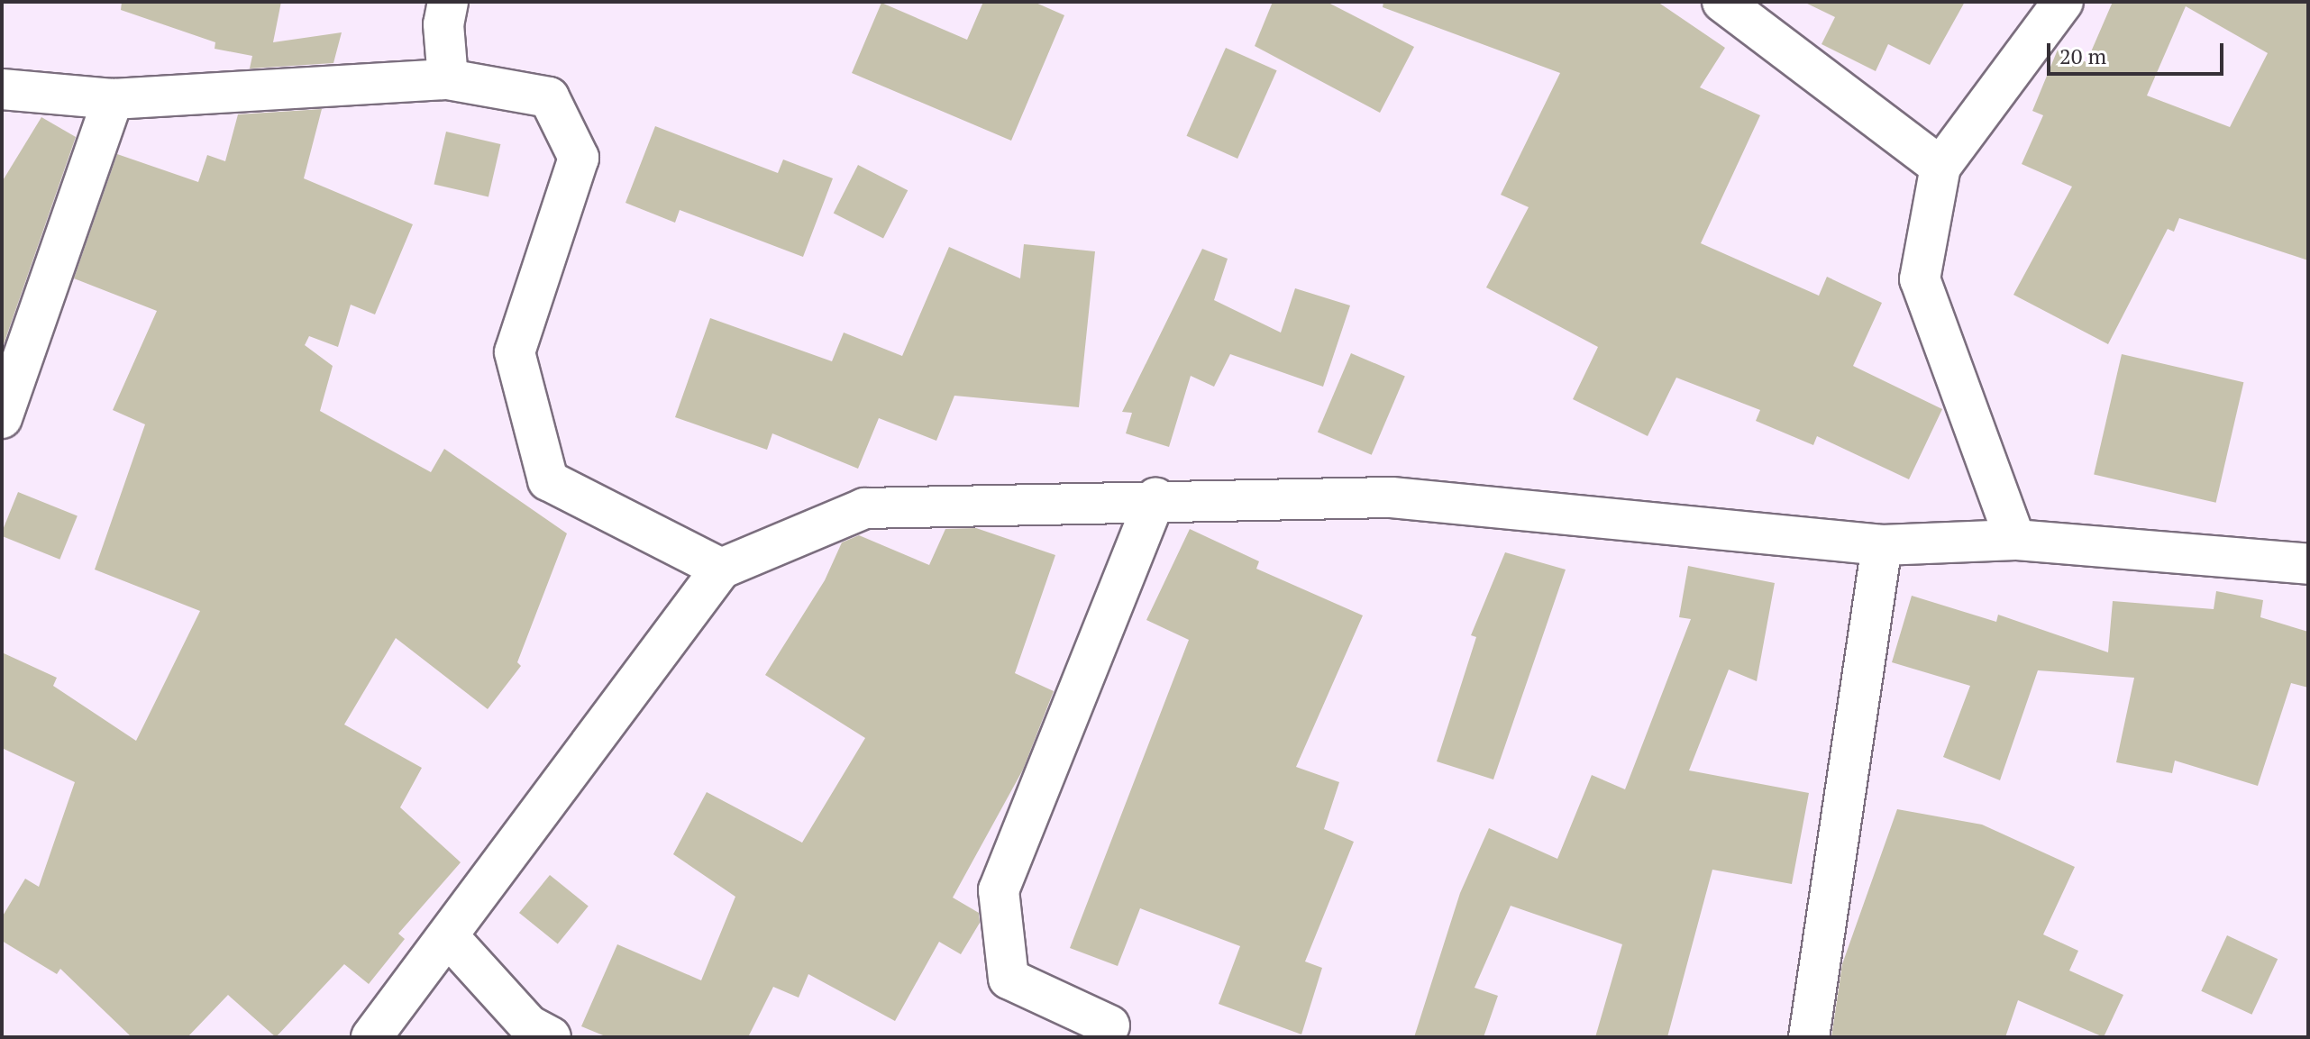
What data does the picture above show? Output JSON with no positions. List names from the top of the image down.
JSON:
{
  "scale_bar": "20 m"
}
